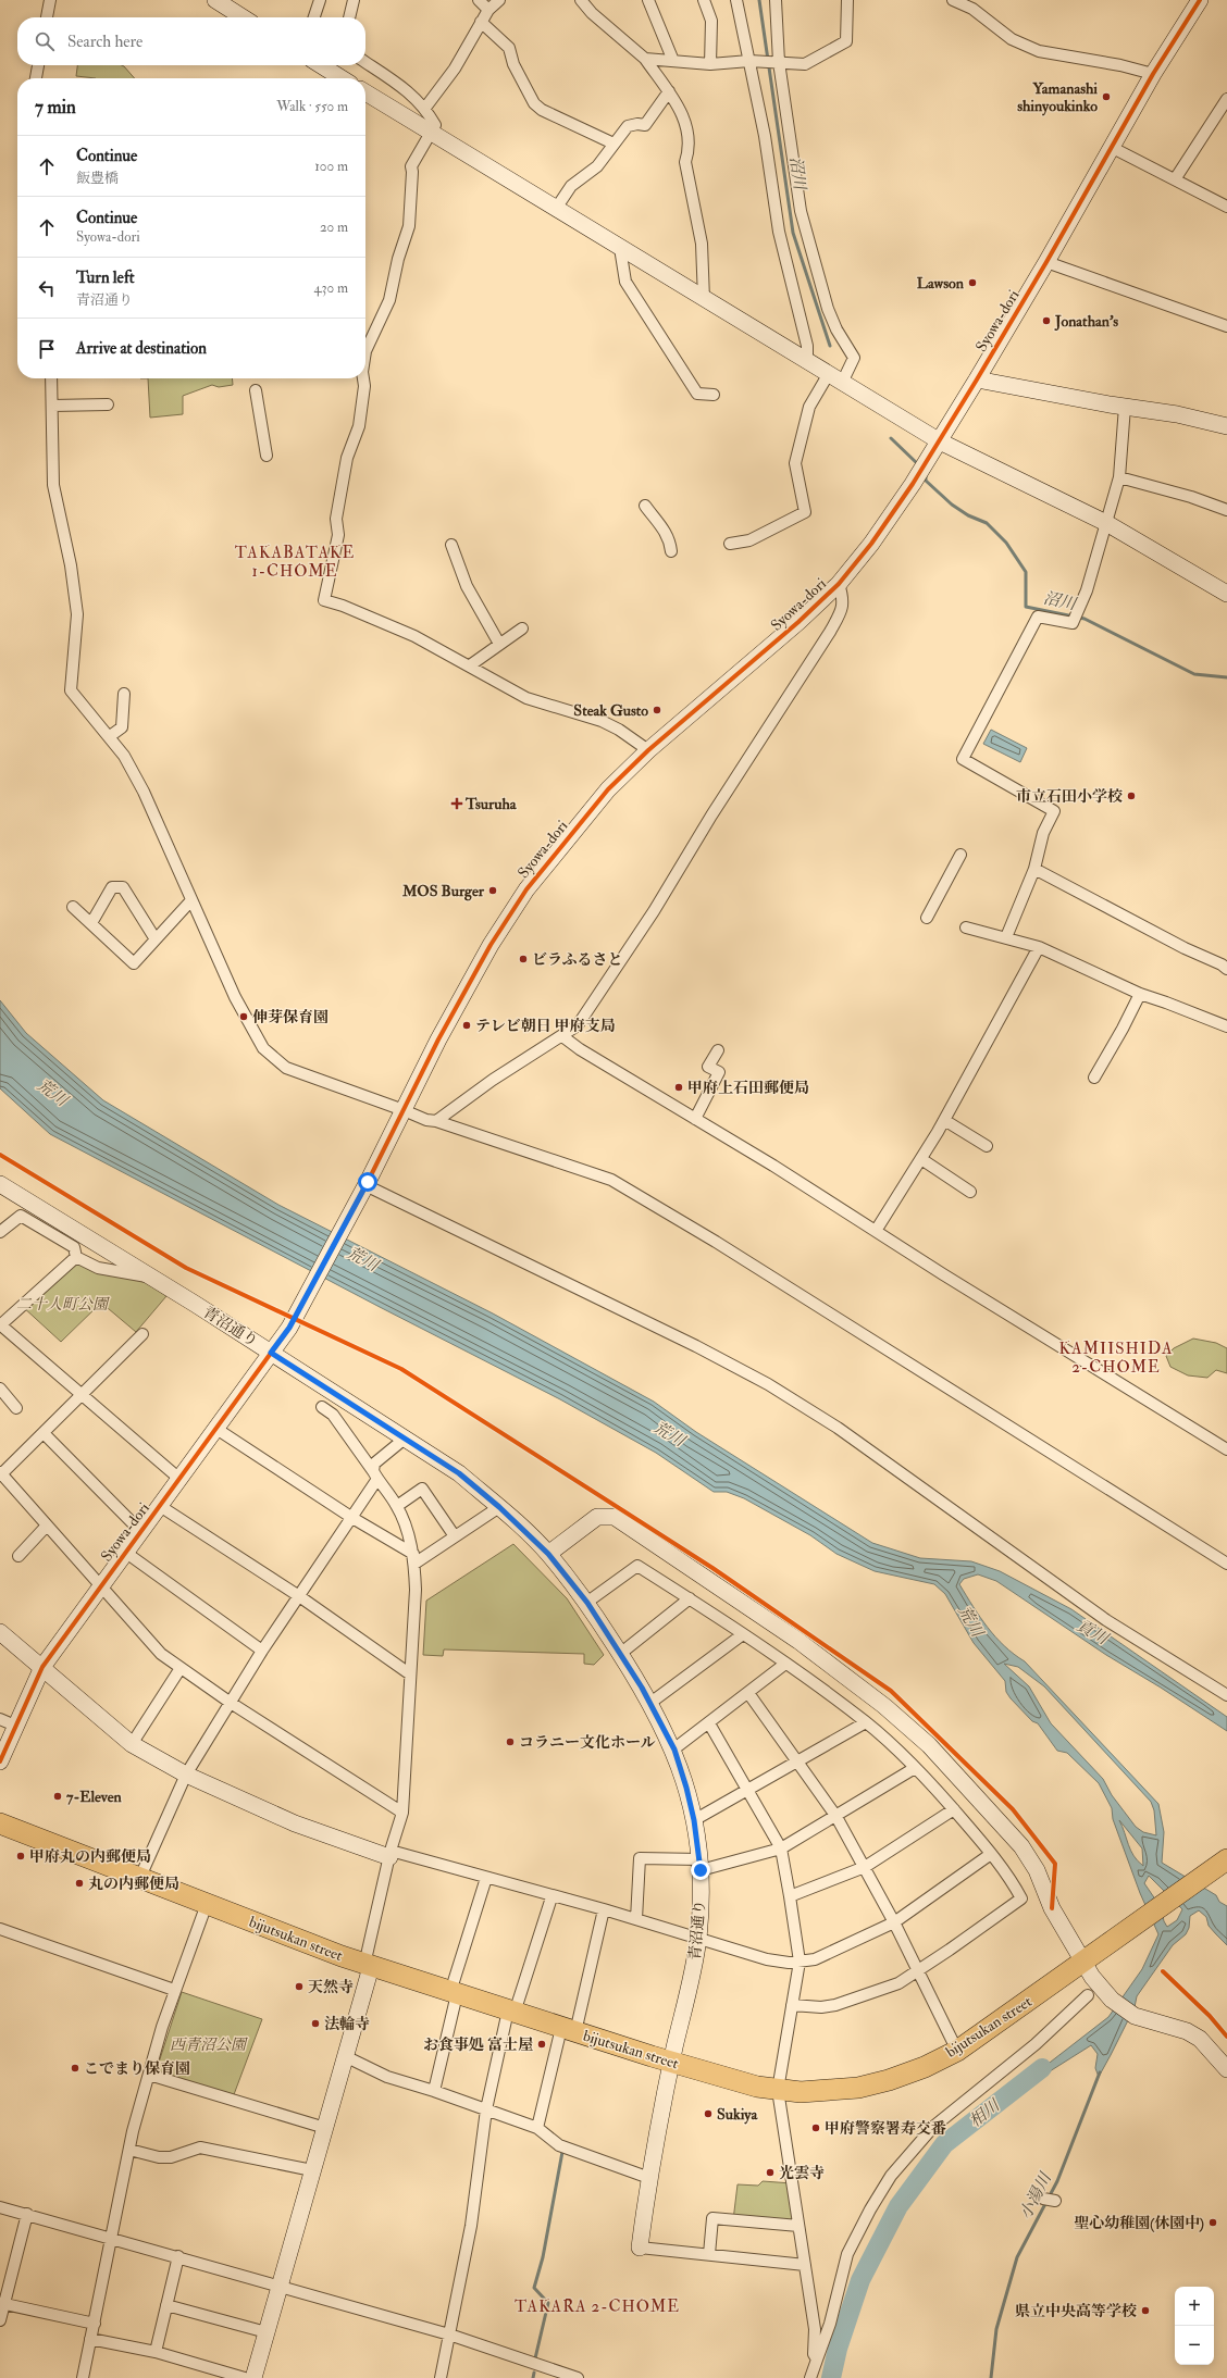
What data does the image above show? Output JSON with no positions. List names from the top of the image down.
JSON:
{
  "streets": {
    "highway": ["bijutsukan street"],
    "street": ["Syowa-dori", "青沼通り"]
  },
  "crossings": [
    ["Syowa-dori", "青沼通り"],
    ["青沼通り", "bijutsukan street"]
  ],
  "districts": ["TAKABATAKE 1-CHOME", "KAMIISHIDA 2-CHOME", "TAKARA 2-CHOME"],
  "water": [
    "沼川",
    "荒川",
    "貢川",
    "相川",
    "小湯川"
  ],
  "parks": ["二十人町公園", "西青沼公園"],
  "places": {
    "other": [
      "Yamanashi shinyoukinko",
      "Lawson",
      "Jonathan's",
      "Steak Gusto",
      "市立石田小学校",
      "MOS Burger",
      "ビラふるさと",
      "伸芽保育園",
      "テレビ朝日 甲府支局",
      "甲府上石田郵便局",
      "コラニー文化ホール",
      "7-Eleven",
      "甲府丸の内郵便局",
      "丸の内郵便局",
      "天然寺",
      "法輪寺",
      "お食事処 富士屋",
      "こでまり保育園",
      "Sukiya",
      "甲府警察署寿交番",
      "光雲寺",
      "聖心幼稚園(休園中)",
      "県立中央高等学校"
    ],
    "health": ["Tsuruha"]
  },
  "page": {
    "search": "Search here",
    "heading": ["7 min", "Walk · 550 m"],
    "list": [
      ["Continue", "飯豊橋", "100 m"],
      ["Continue", "Syowa-dori", "20 m"],
      ["Turn left", "青沼通り", "430 m"],
      "Arrive at destination"
    ],
    "map_buttons": ["+", "−"]
  }
}
